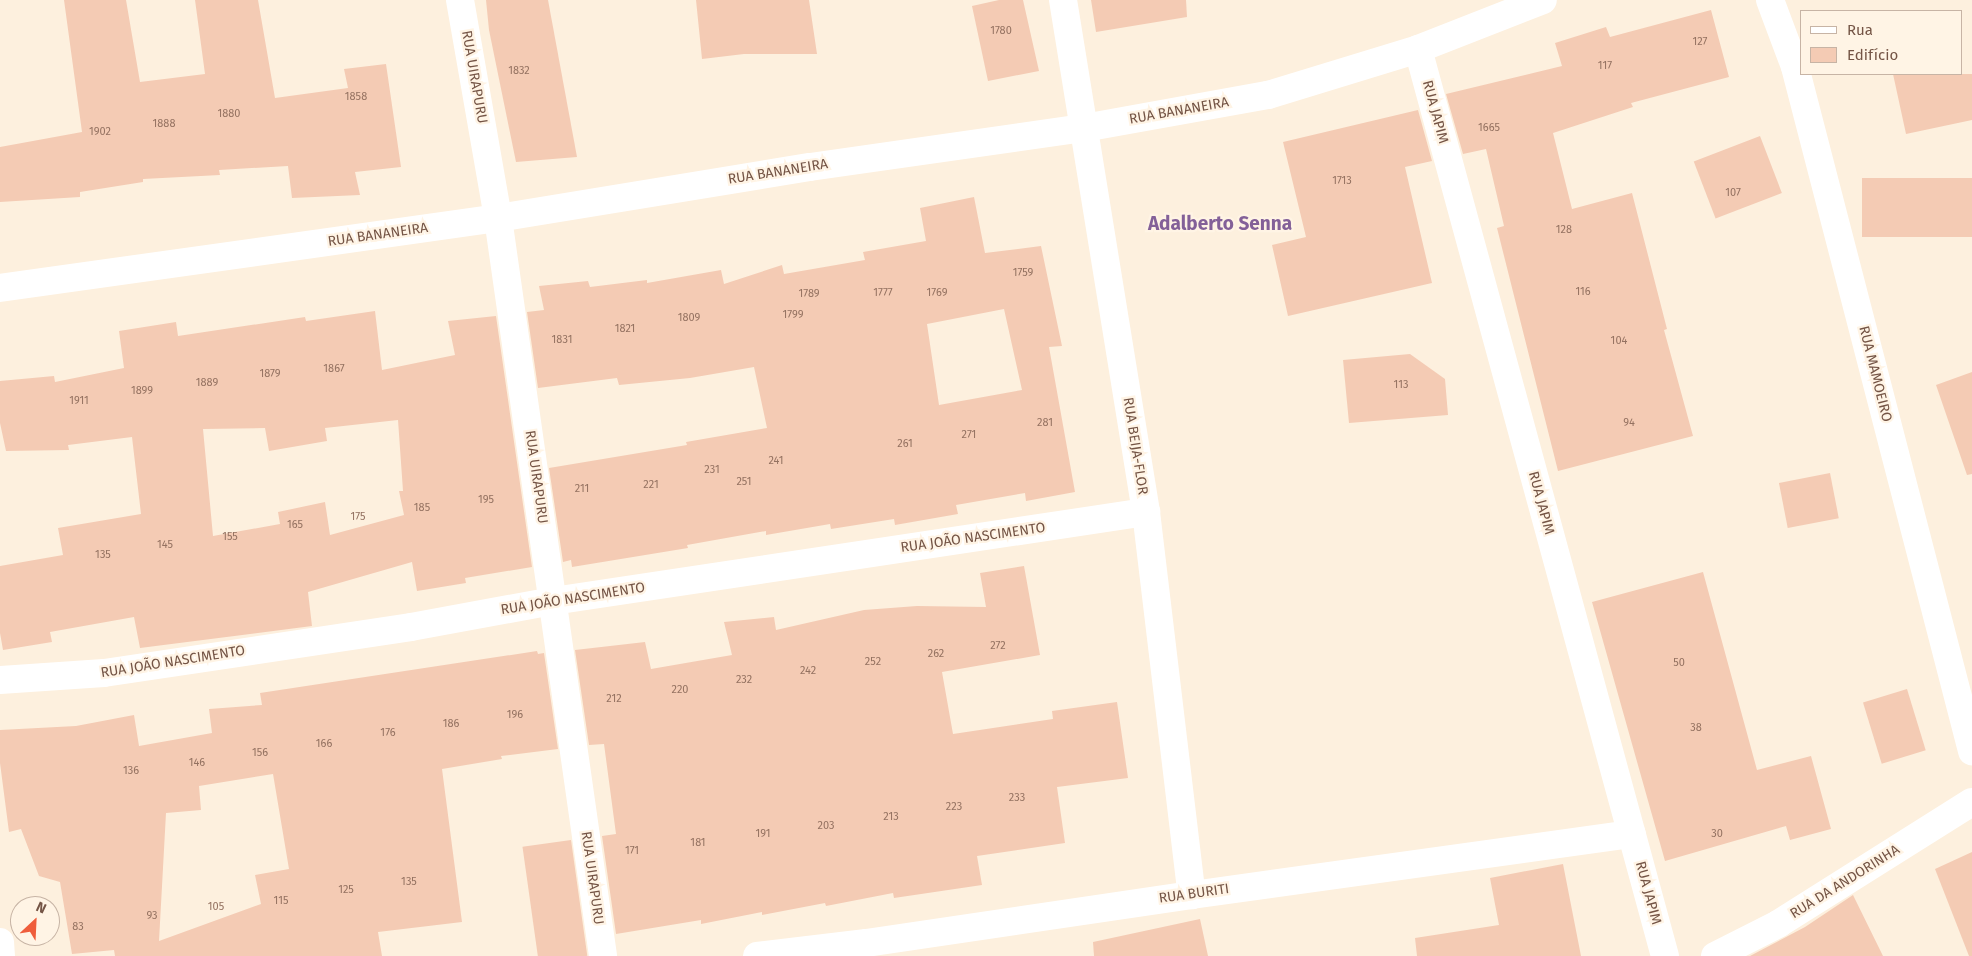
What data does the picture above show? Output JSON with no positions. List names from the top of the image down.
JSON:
{
  "streets": {
    "street": [
      "RUA UIRAPURU",
      "RUA BANANEIRA",
      "RUA JAPIM",
      "RUA MAMOEIRO",
      "RUA BEIJA-FLOR",
      "RUA JOÃO NASCIMENTO",
      "RUA DA ANDORINHA",
      "RUA BURITI"
    ]
  },
  "crossings": [
    ["RUA UIRAPURU", "RUA BANANEIRA"],
    ["RUA UIRAPURU", "RUA JOÃO NASCIMENTO"],
    ["RUA BANANEIRA", "RUA JAPIM"],
    ["RUA BANANEIRA", "RUA BEIJA-FLOR"],
    ["RUA JAPIM", "RUA BURITI"],
    ["RUA BEIJA-FLOR", "RUA JOÃO NASCIMENTO"],
    ["RUA BEIJA-FLOR", "RUA BURITI"]
  ],
  "districts": ["Adalberto Senna"],
  "house_numbers": [
    "1780",
    "127",
    "117",
    "1832",
    "1858",
    "1880",
    "1888",
    "1665",
    "1902",
    "1713",
    "107",
    "128",
    "1759",
    "116",
    "1777",
    "1769",
    "1789",
    "1799",
    "1809",
    "1821",
    "1831",
    "104",
    "1867",
    "1879",
    "1889",
    "113",
    "1899",
    "1911",
    "281",
    "94",
    "271",
    "261",
    "241",
    "231",
    "251",
    "221",
    "211",
    "195",
    "185",
    "175",
    "165",
    "155",
    "145",
    "135",
    "272",
    "262",
    "252",
    "50",
    "242",
    "232",
    "220",
    "212",
    "196",
    "186",
    "38",
    "176",
    "166",
    "156",
    "146",
    "136",
    "233",
    "223",
    "213",
    "203",
    "191",
    "30",
    "181",
    "171",
    "135",
    "125",
    "115",
    "105",
    "93",
    "83"
  ],
  "legend": ["Rua", "Edifício"],
  "north": "top right"
}
